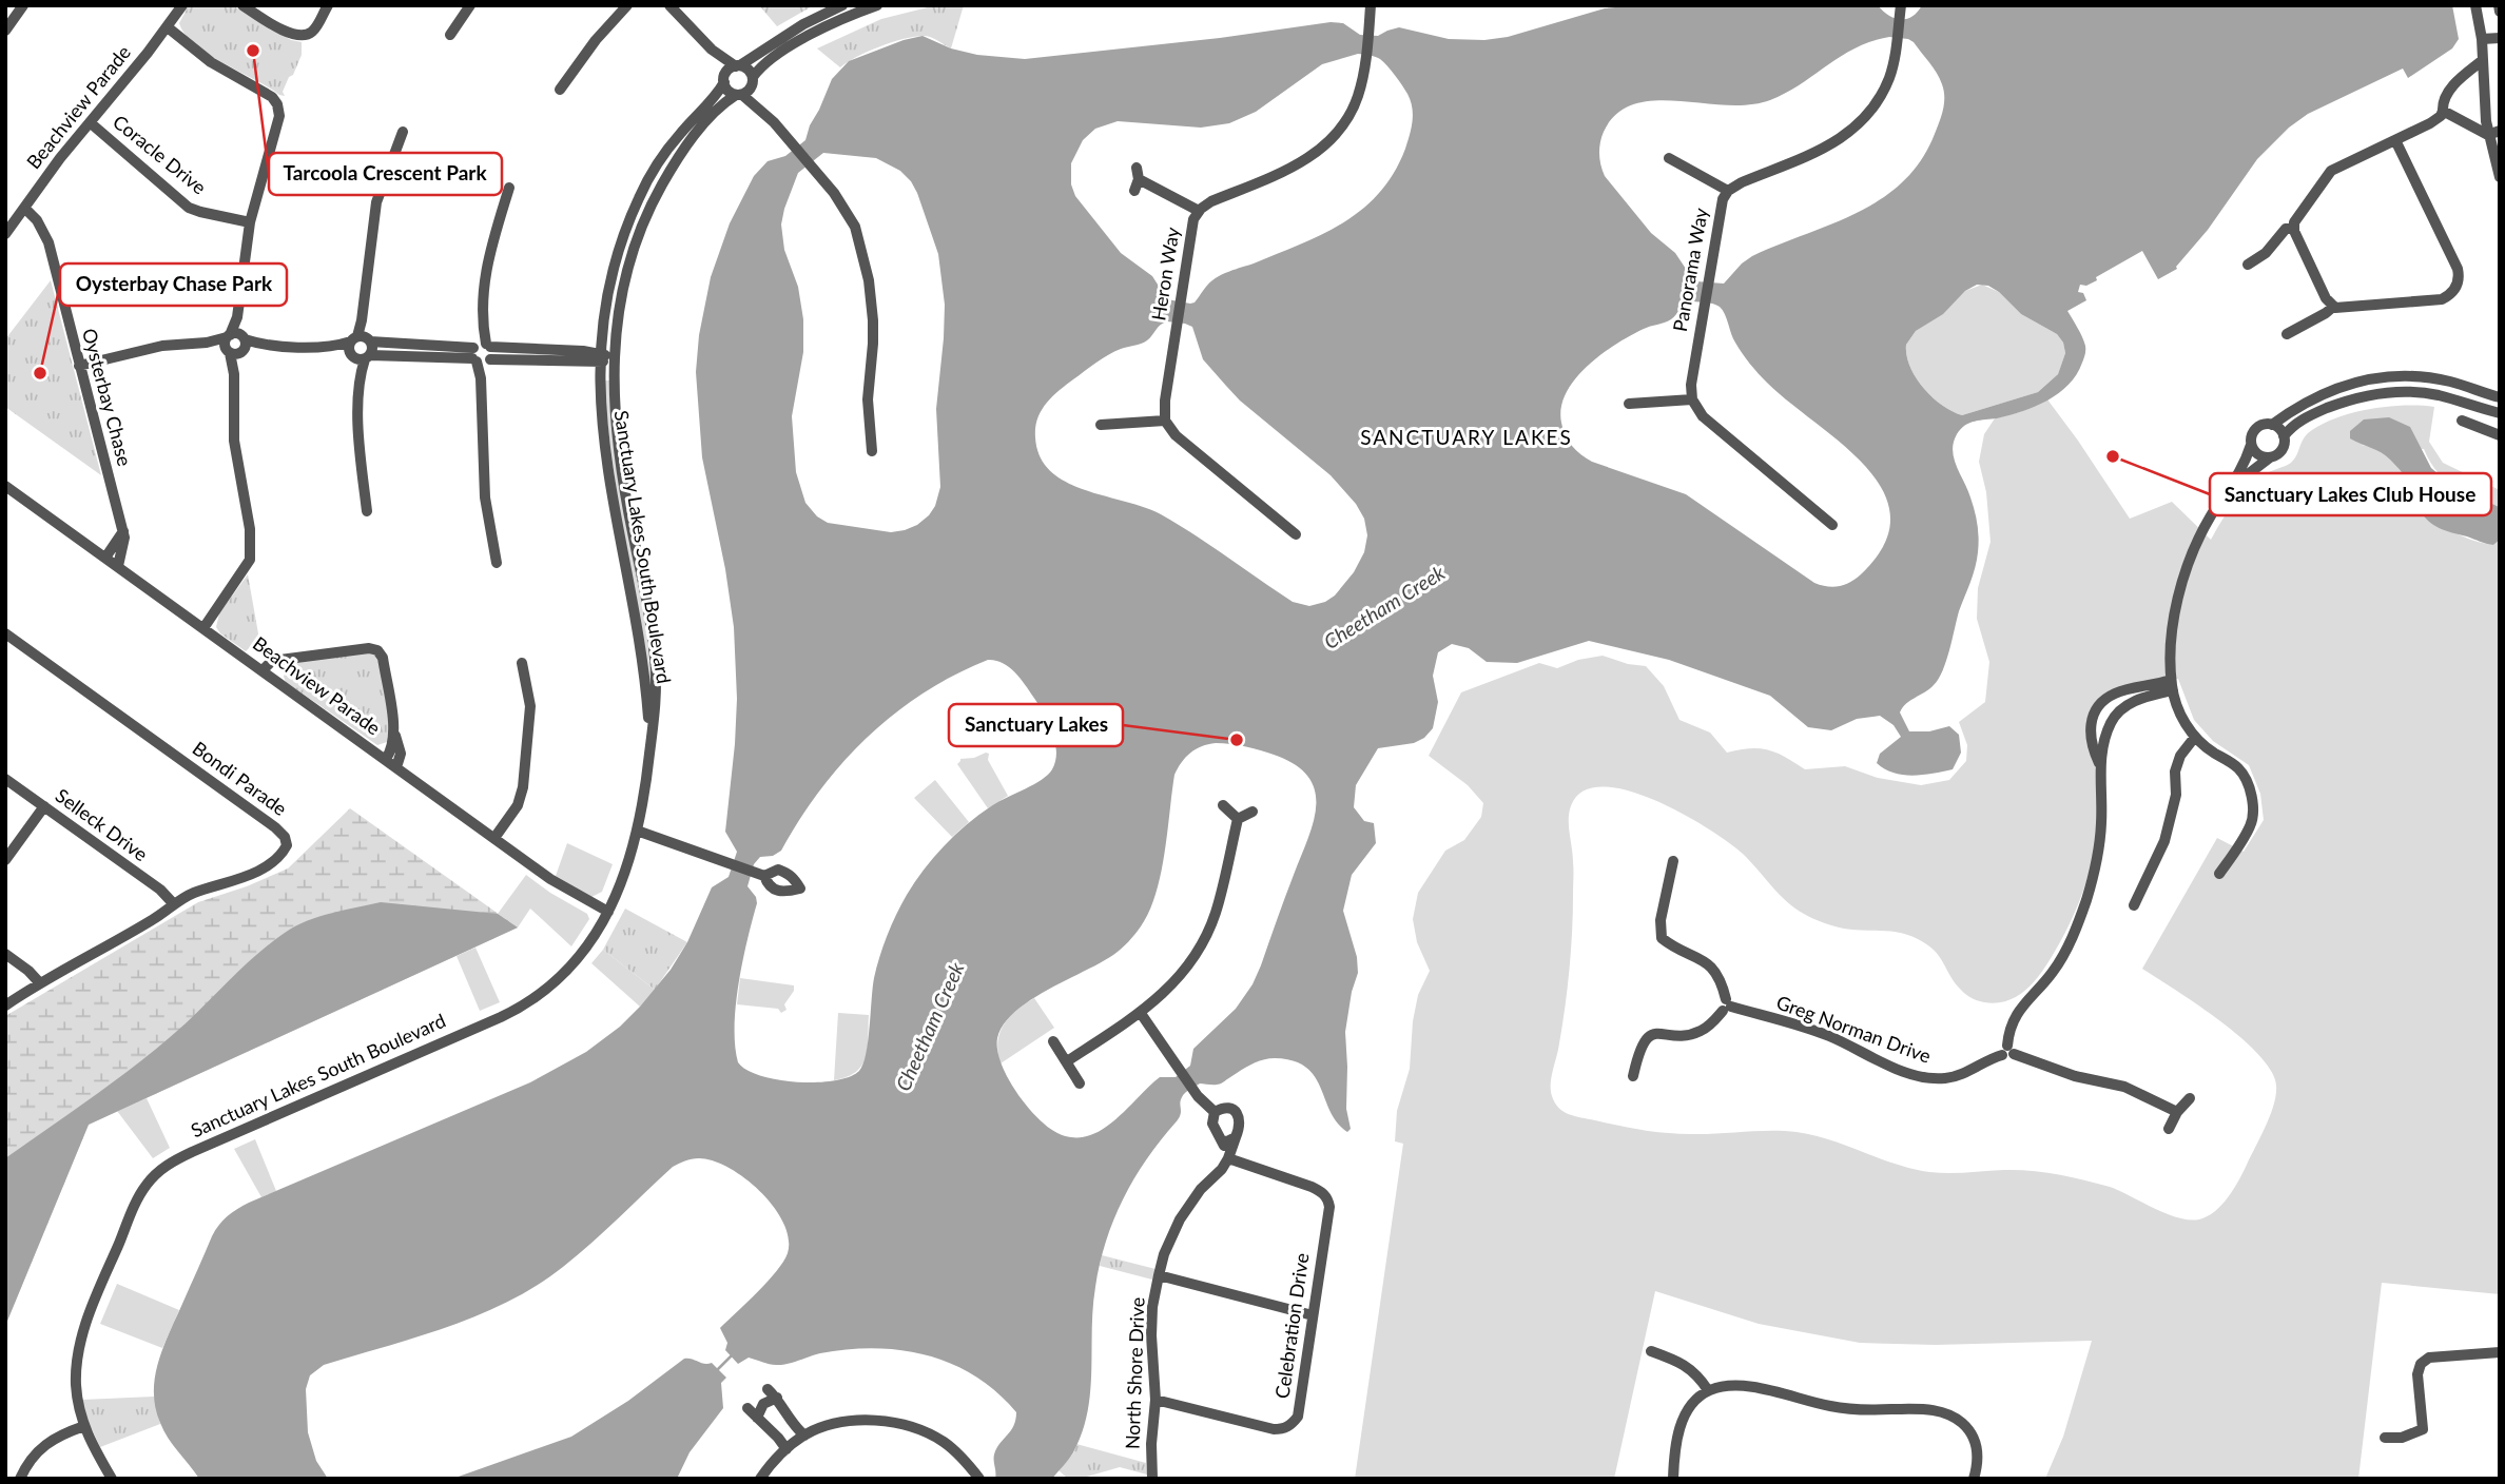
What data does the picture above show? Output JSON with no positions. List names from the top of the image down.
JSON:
{
  "streets": {
    "street": [
      "Beachview Parade",
      "Coracle Drive",
      "Panorama Way",
      "Heron Way",
      "Oysterbay Chase",
      "Sanctuary Lakes South Boulevard",
      "Bondi Parade",
      "Selleck Drive",
      "Greg Norman Drive",
      "Celebration Drive",
      "North Shore Drive"
    ]
  },
  "crossings": [
    ["Beachview Parade", "Coracle Drive"],
    ["Beachview Parade", "Oysterbay Chase"],
    ["Beachview Parade", "Sanctuary Lakes South Boulevard"],
    ["Bondi Parade", "Selleck Drive"],
    ["Celebration Drive", "North Shore Drive"]
  ],
  "districts": ["SANCTUARY LAKES"],
  "water": ["Cheetham Creek"],
  "places": [
    "Tarcoola Crescent Park",
    "Oysterbay Chase Park",
    "Sanctuary Lakes Club House",
    "Sanctuary Lakes"
  ]
}
